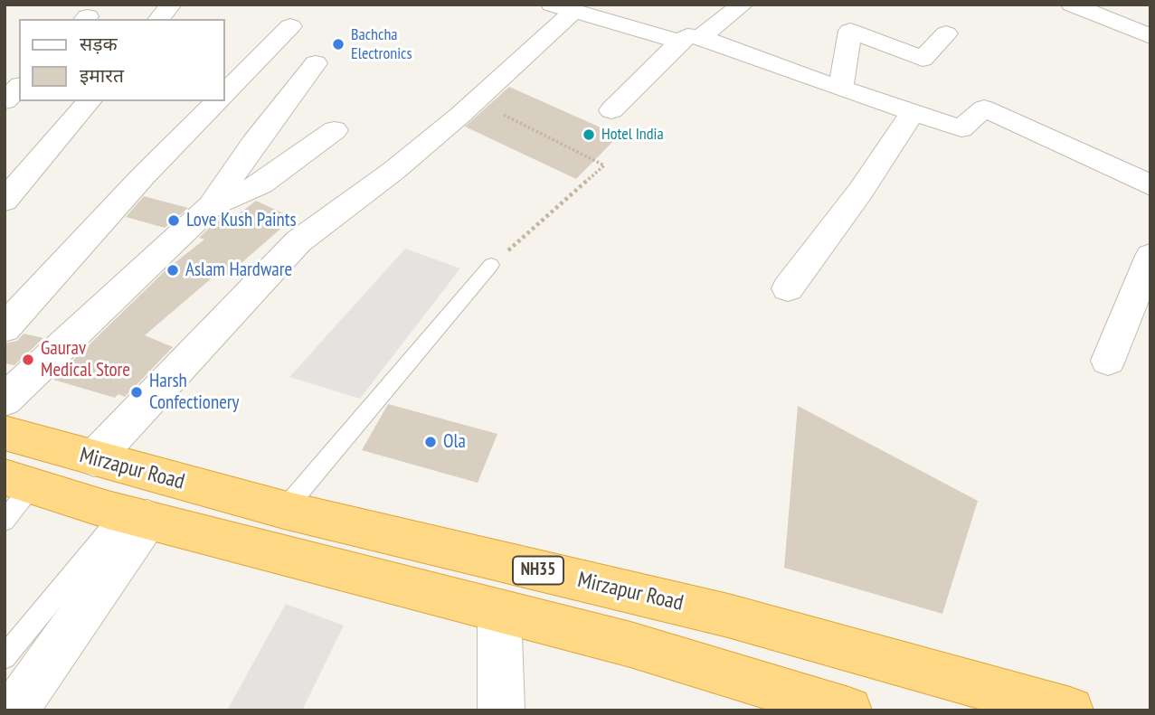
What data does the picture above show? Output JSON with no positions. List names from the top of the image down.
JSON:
{
  "streets": {
    "highway": ["Mirzapur Road", "NH35"]
  },
  "places": [
    "Bachcha Electronics",
    "Hotel India",
    "Love Kush Paints",
    "Aslam Hardware",
    "Gaurav Medical Store",
    "Harsh Confectionery",
    "Ola"
  ],
  "legend": ["सड़क", "इमारत"]
}
